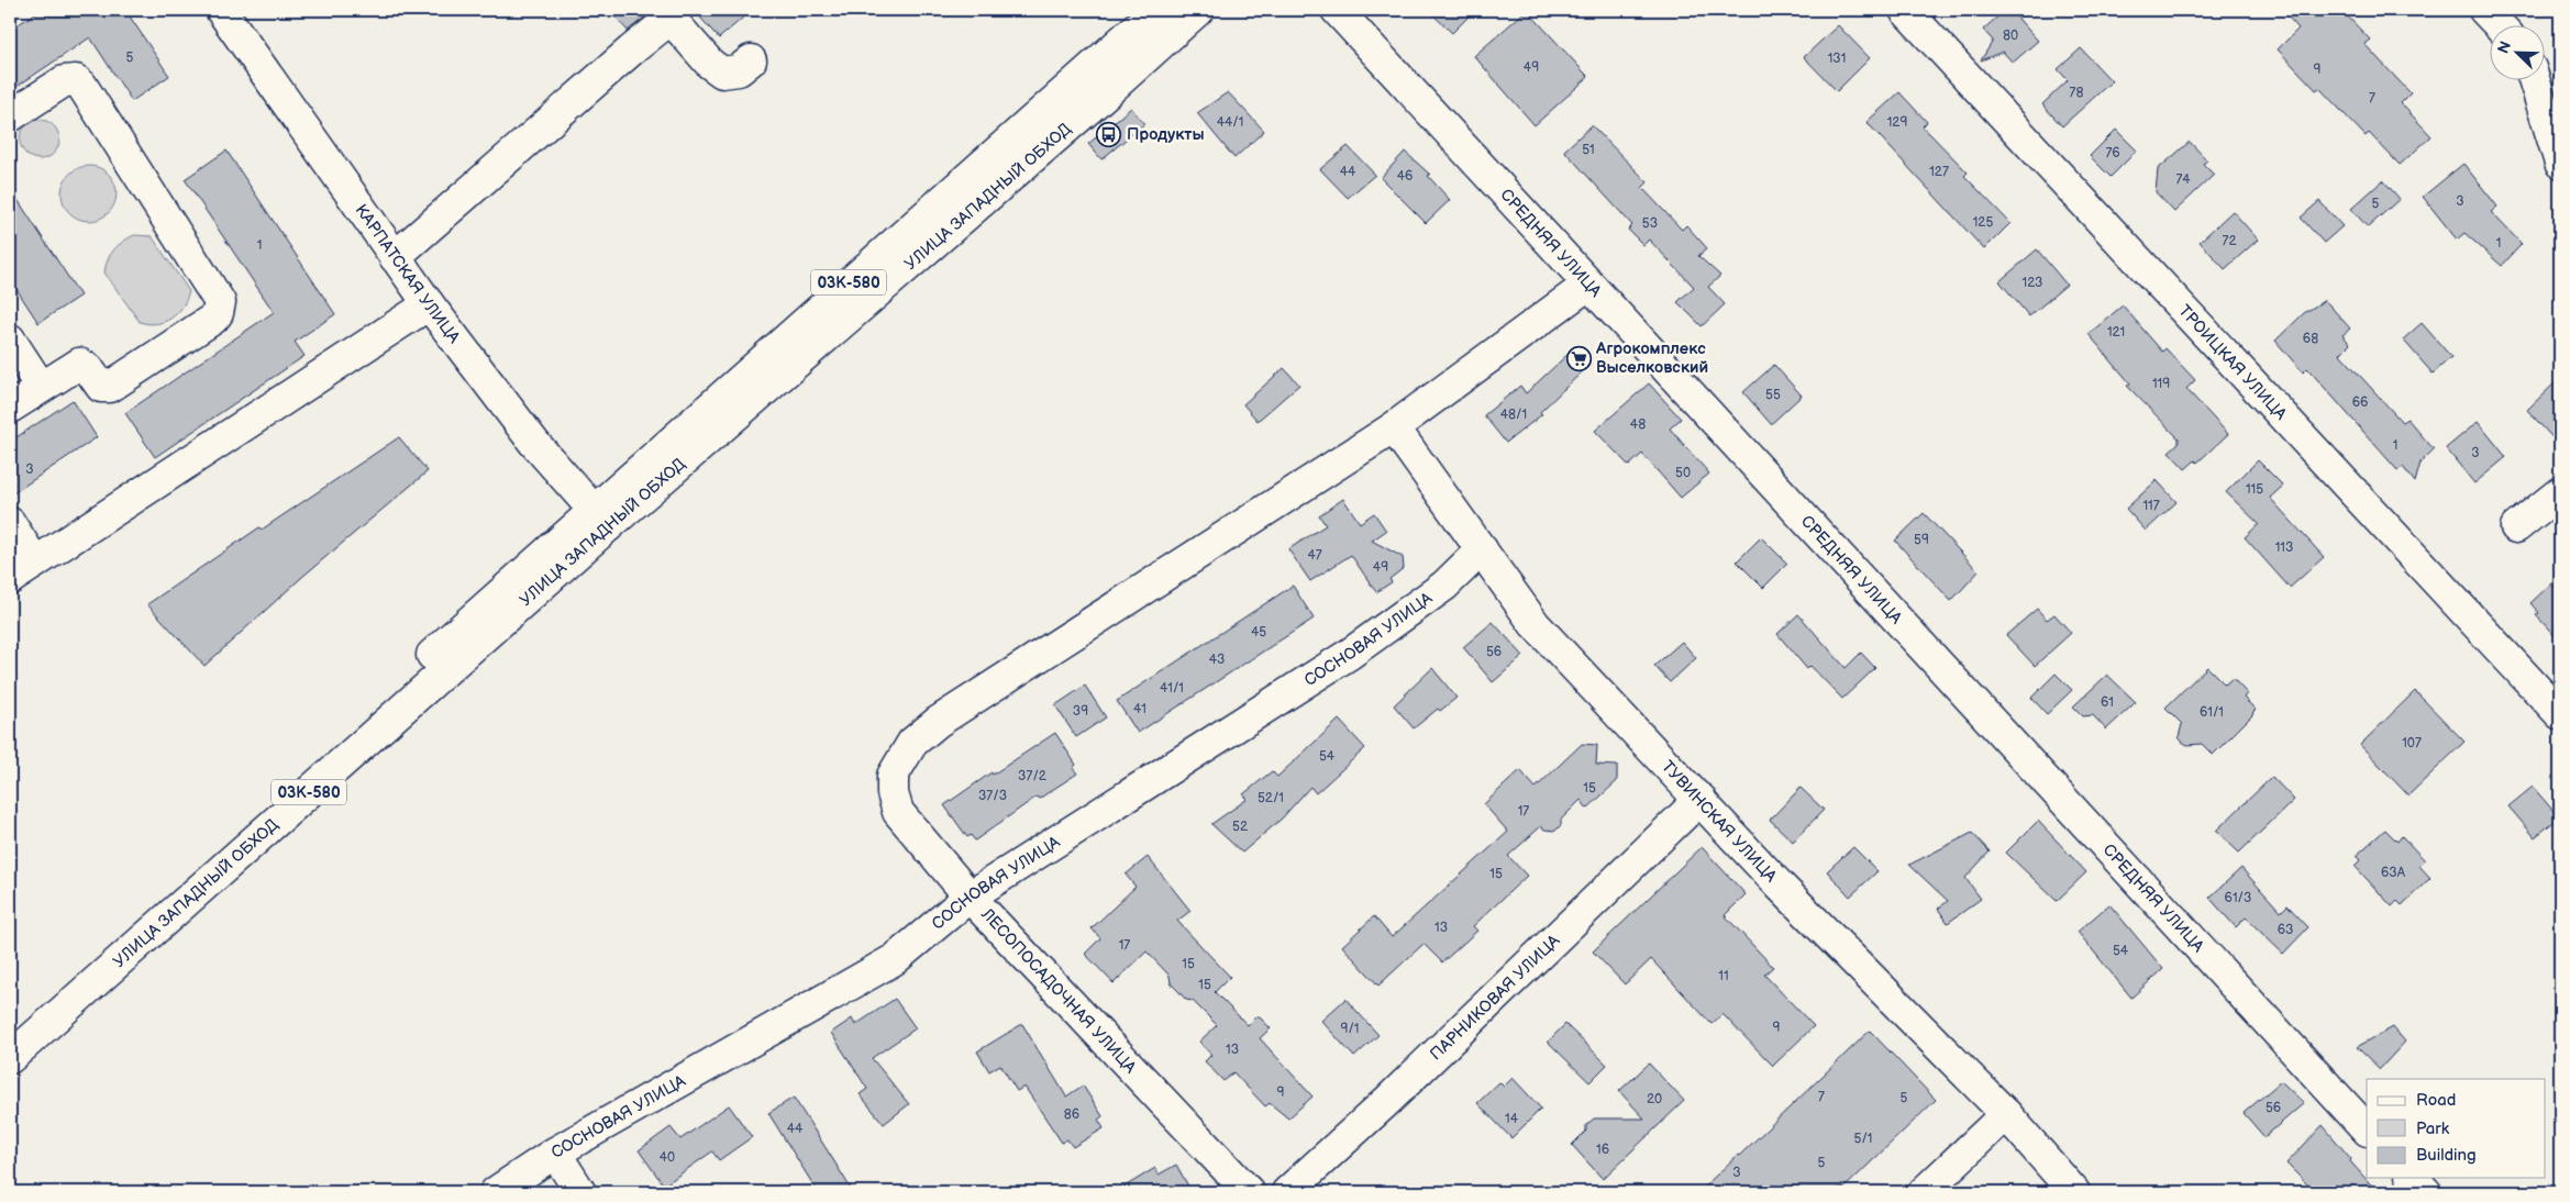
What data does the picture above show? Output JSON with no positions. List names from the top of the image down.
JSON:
{
  "streets": {
    "main road": [
      "УЛИЦА ЗАПАДНЫЙ ОБХОД",
      "СРЕДНЯЯ УЛИЦА",
      "КАРПАТСКАЯ УЛИЦА",
      "03К-580",
      "ТРОИЦКАЯ УЛИЦА",
      "СОСНОВАЯ УЛИЦА",
      "ТУВИНСКАЯ УЛИЦА",
      "ЛЕСОПОСАДОЧНАЯ УЛИЦА",
      "ПАРНИКОВАЯ УЛИЦА"
    ]
  },
  "crossings": [
    ["УЛИЦА ЗАПАДНЫЙ ОБХОД", "КАРПАТСКАЯ УЛИЦА"],
    ["СОСНОВАЯ УЛИЦА", "ТУВИНСКАЯ УЛИЦА"],
    ["СОСНОВАЯ УЛИЦА", "ЛЕСОПОСАДОЧНАЯ УЛИЦА"],
    ["ТУВИНСКАЯ УЛИЦА", "ЛЕСОПОСАДОЧНАЯ УЛИЦА"],
    ["ТУВИНСКАЯ УЛИЦА", "ПАРНИКОВАЯ УЛИЦА"]
  ],
  "places": {
    "bus stop": ["Продукты"],
    "supermarket": ["Агрокомплекс Выселковский"]
  },
  "house_numbers": [
    "80",
    "5",
    "131",
    "49",
    "9",
    "78",
    "7",
    "44/1",
    "129",
    "51",
    "76",
    "44",
    "127",
    "46",
    "74",
    "3",
    "5",
    "125",
    "53",
    "72",
    "1",
    "1",
    "123",
    "121",
    "68",
    "119",
    "55",
    "66",
    "48/1",
    "48",
    "1",
    "3",
    "3",
    "50",
    "115",
    "117",
    "59",
    "113",
    "47",
    "49",
    "45",
    "56",
    "43",
    "41/1",
    "61",
    "41",
    "39",
    "61/1",
    "107",
    "54",
    "37/2",
    "15",
    "37/3",
    "52/1",
    "17",
    "52",
    "63А",
    "15",
    "61/3",
    "13",
    "63",
    "17",
    "54",
    "15",
    "11",
    "15",
    "9",
    "9/1",
    "13",
    "9",
    "7",
    "5",
    "20",
    "56",
    "86",
    "14",
    "44",
    "5/1",
    "16",
    "40",
    "5",
    "3"
  ],
  "legend": ["Road", "Park", "Building"],
  "north": "top left"
}
